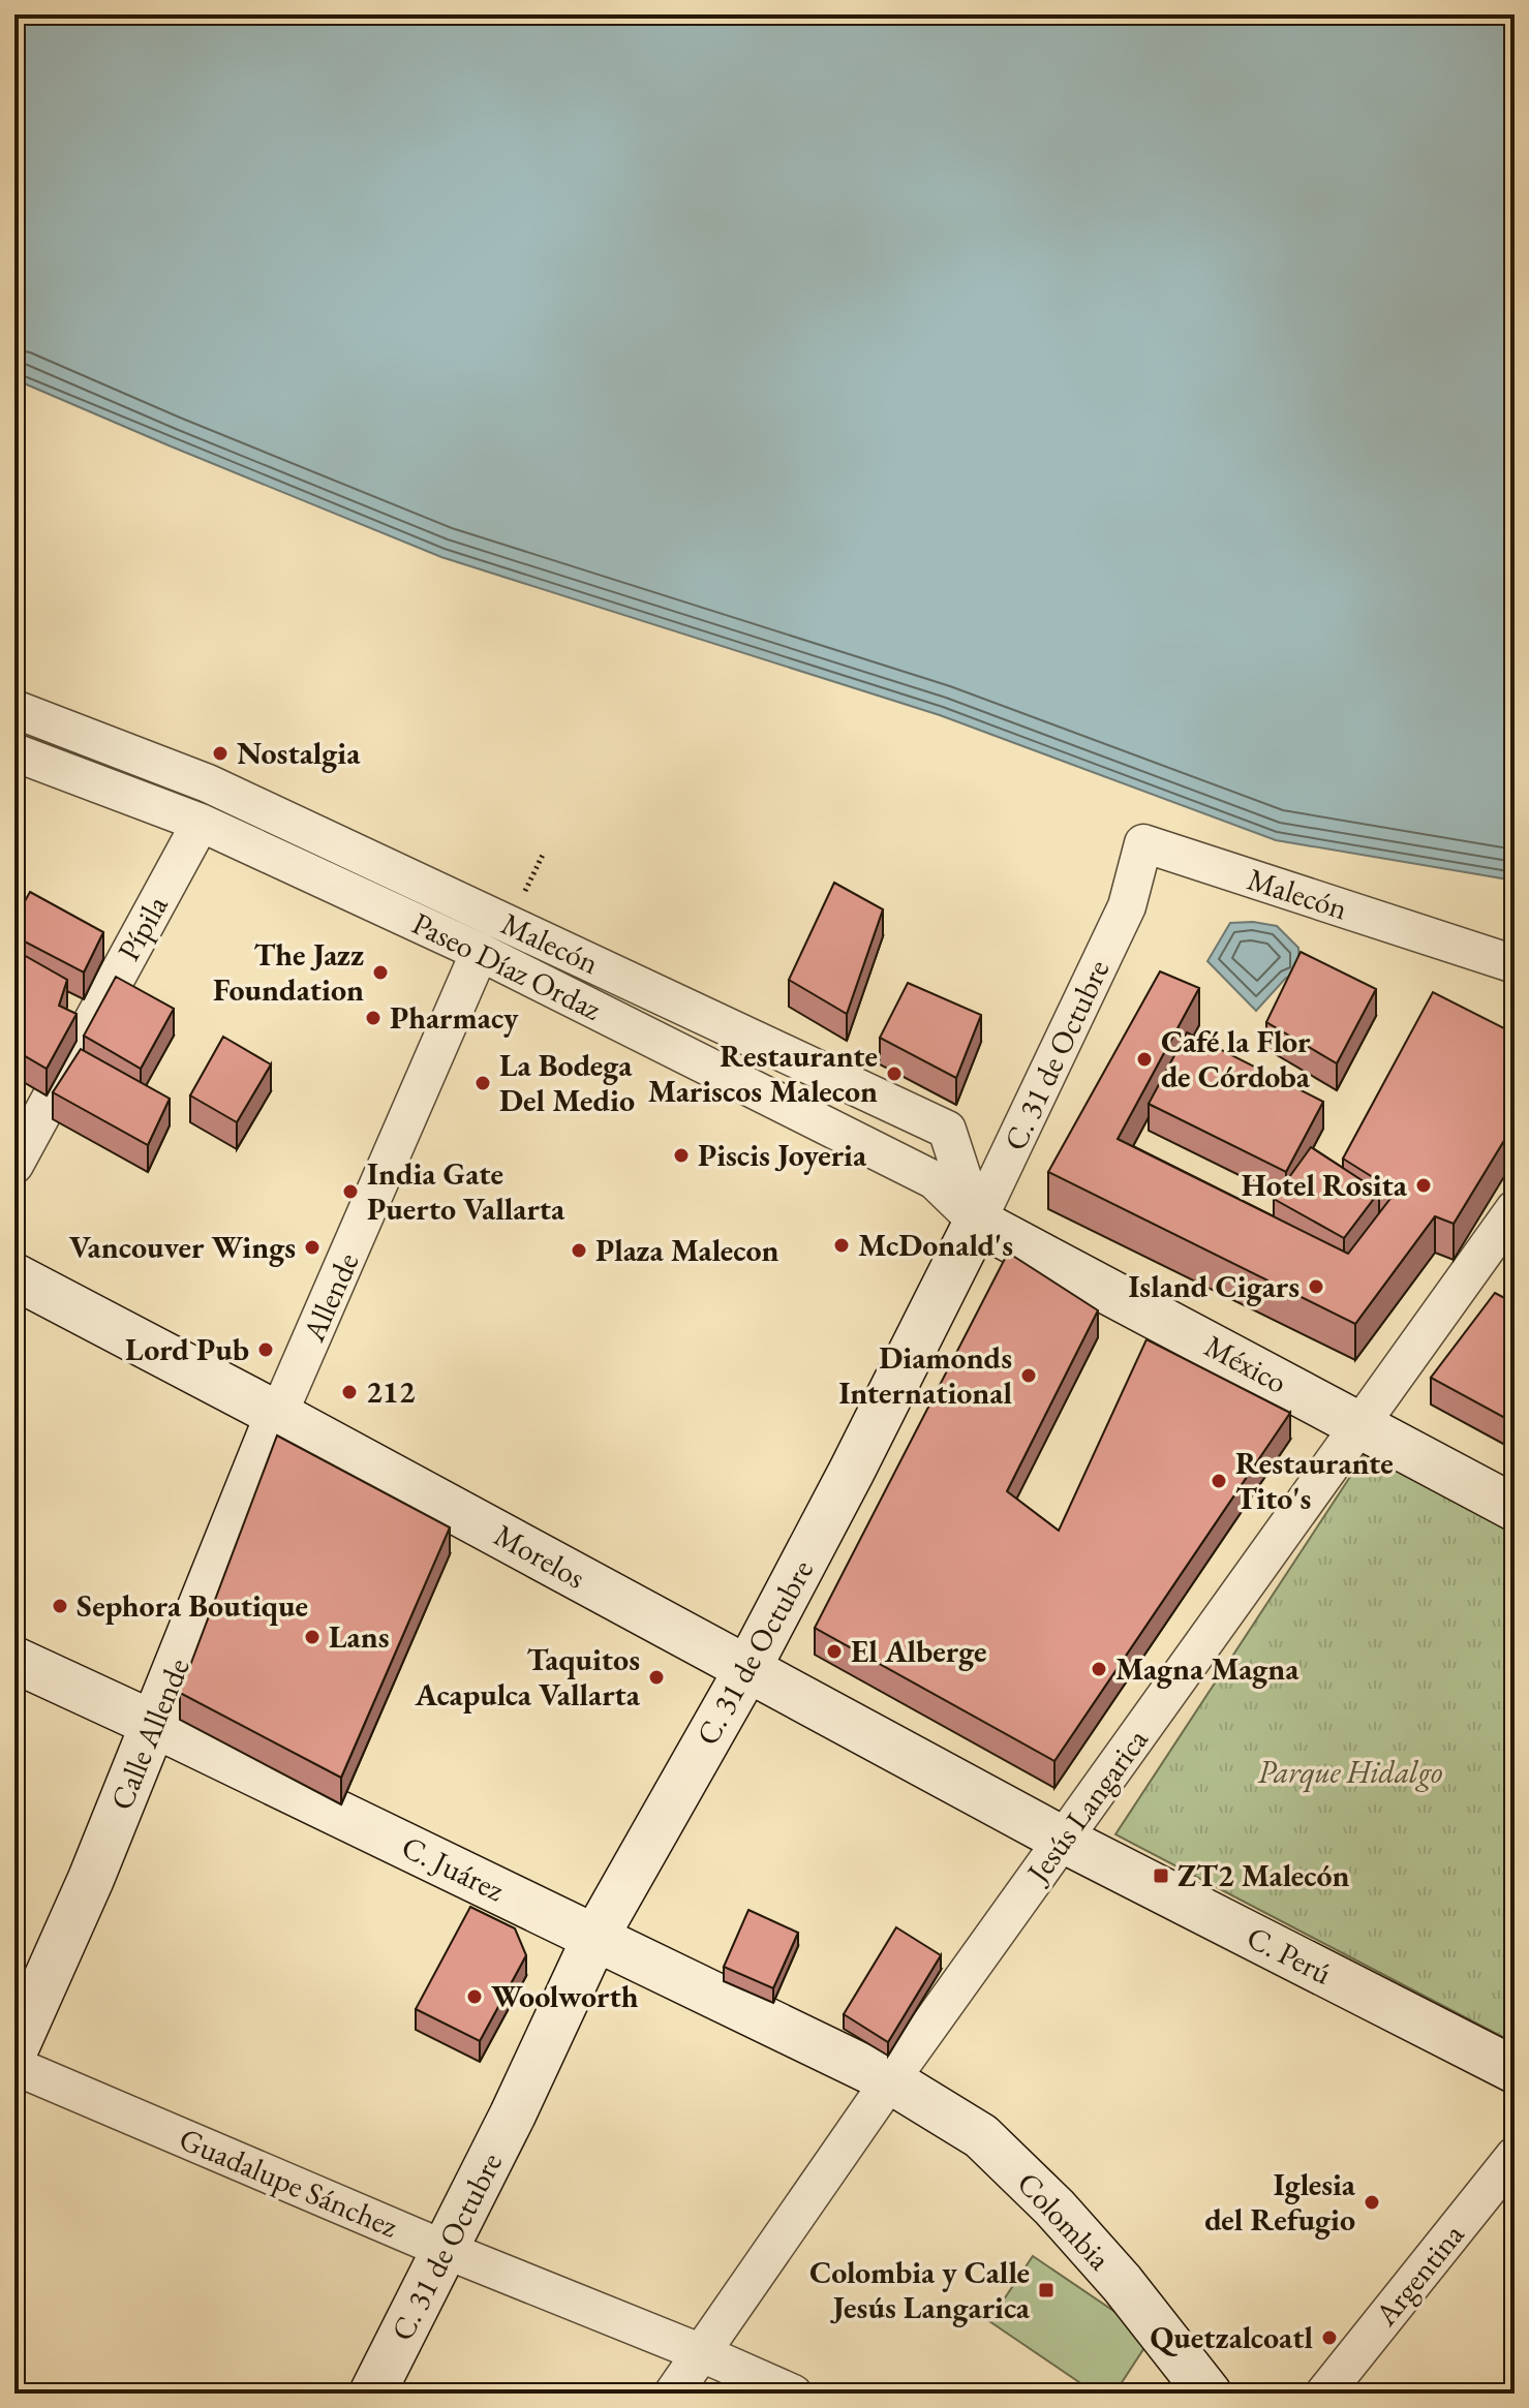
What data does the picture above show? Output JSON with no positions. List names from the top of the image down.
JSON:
{
  "streets": {
    "main road": [
      "C. 31 de Octubre",
      "México",
      "Morelos",
      "Calle Allende",
      "C. Juárez",
      "C. Perú",
      "Colombia"
    ],
    "street": [
      "Malecón",
      "Pípila",
      "Paseo Díaz Ordaz",
      "Allende",
      "Jesús Langarica",
      "Guadalupe Sánchez",
      "Argentina"
    ]
  },
  "crossings": [
    ["Malecón", "Paseo Díaz Ordaz"],
    ["Malecón", "C. 31 de Octubre"],
    ["Malecón", "México"],
    ["Pípila", "Paseo Díaz Ordaz"],
    ["Paseo Díaz Ordaz", "C. 31 de Octubre"],
    ["Paseo Díaz Ordaz", "Allende"],
    ["Paseo Díaz Ordaz", "México"],
    ["C. 31 de Octubre", "México"],
    ["C. 31 de Octubre", "Morelos"],
    ["C. 31 de Octubre", "C. Juárez"],
    ["C. 31 de Octubre", "Guadalupe Sánchez"],
    ["Allende", "Morelos"],
    ["Allende", "Calle Allende"],
    ["México", "Jesús Langarica"],
    ["Morelos", "Calle Allende"],
    ["Morelos", "Jesús Langarica"],
    ["Morelos", "C. Perú"],
    ["Calle Allende", "C. Juárez"],
    ["Jesús Langarica", "C. Juárez"],
    ["Jesús Langarica", "C. Perú"],
    ["Jesús Langarica", "Guadalupe Sánchez"],
    ["Jesús Langarica", "Colombia"],
    ["C. Juárez", "Colombia"]
  ],
  "parks": ["Parque Hidalgo"],
  "places": {
    "other": [
      "Nostalgia",
      "The Jazz Foundation",
      "Pharmacy",
      "Café la Flor de Córdoba",
      "Restaurante Mariscos Malecon",
      "La Bodega Del Medio",
      "Piscis Joyeria",
      "Hotel Rosita",
      "India Gate Puerto Vallarta",
      "McDonald's",
      "Vancouver Wings",
      "Plaza Malecon",
      "Island Cigars",
      "Lord Pub",
      "Diamonds International",
      "212",
      "Restaurante Tito's",
      "Sephora Boutique",
      "Lans",
      "El Alberge",
      "Magna Magna",
      "Taquitos Acapulca Vallarta",
      "Woolworth",
      "Iglesia del Refugio",
      "Quetzalcoatl"
    ],
    "transit": ["ZT2 Malecón", "Colombia y Calle Jesús Langarica"]
  }
}
